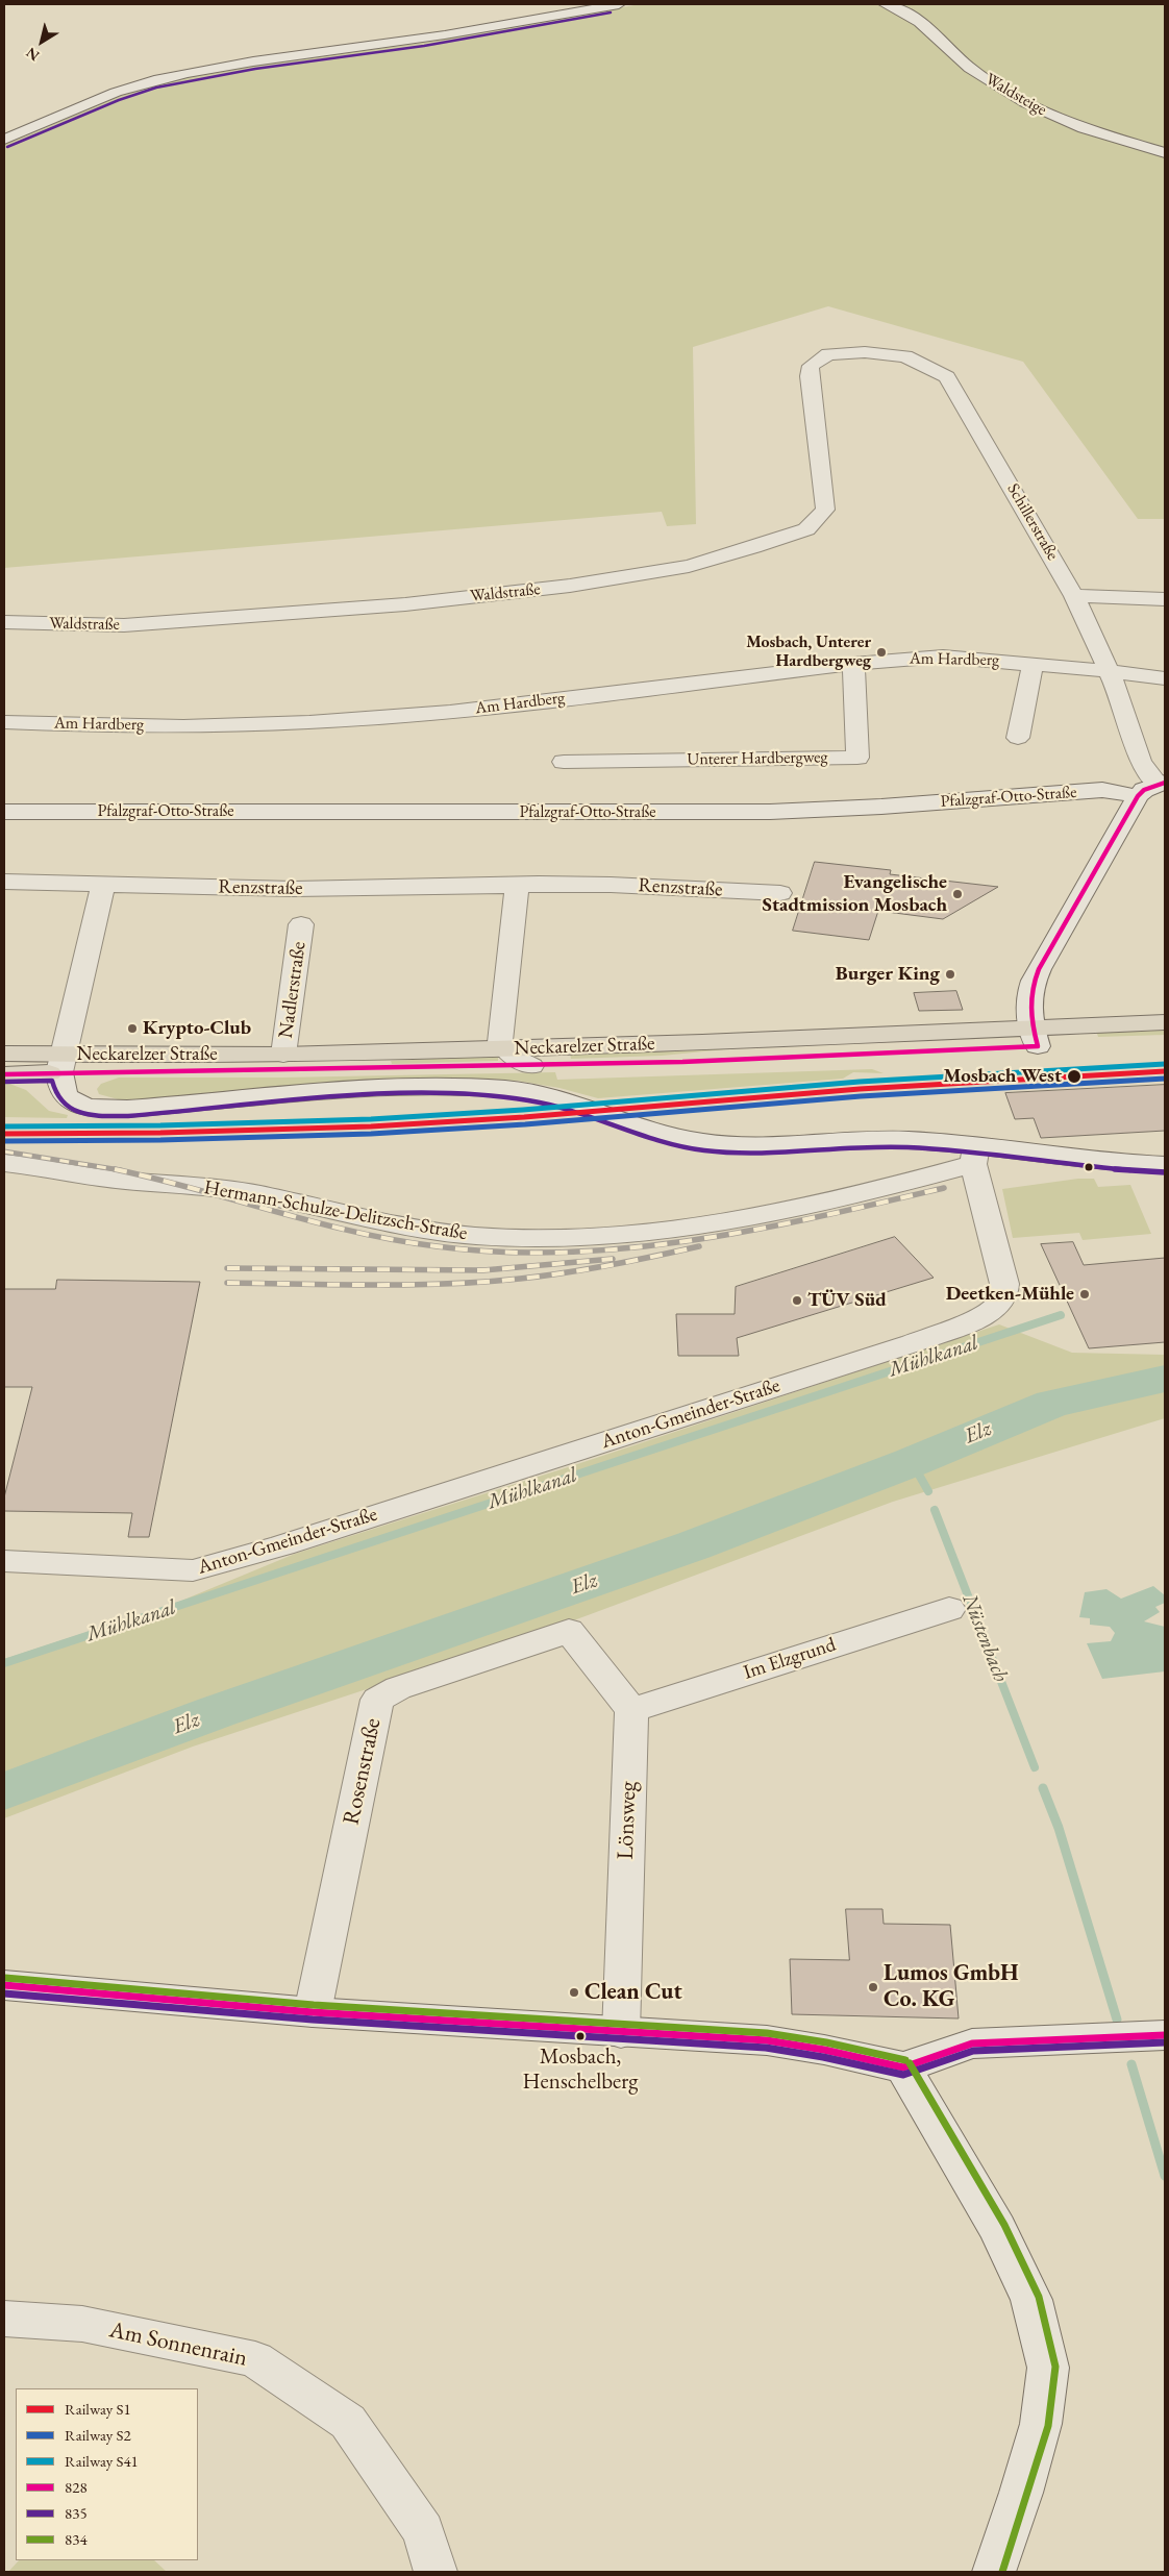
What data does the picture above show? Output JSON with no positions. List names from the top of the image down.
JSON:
{
  "streets": {
    "main road": ["Neckarelzer Straße"],
    "street": [
      "Waldsteige",
      "Schillerstraße",
      "Waldstraße",
      "Am Hardberg",
      "Unterer Hardbergweg",
      "Pfalzgraf-Otto-Straße",
      "Renzstraße",
      "Nadlerstraße",
      "Hermann-Schulze-Delitzsch-Straße",
      "Anton-Gmeinder-Straße",
      "Im Elzgrund",
      "Rosenstraße",
      "Lönsweg",
      "Am Sonnenrain"
    ]
  },
  "crossings": [
    ["Schillerstraße", "Waldstraße"],
    ["Schillerstraße", "Am Hardberg"],
    ["Schillerstraße", "Pfalzgraf-Otto-Straße"],
    ["Am Hardberg", "Unterer Hardbergweg"],
    ["Nadlerstraße", "Neckarelzer Straße"],
    ["Hermann-Schulze-Delitzsch-Straße", "Anton-Gmeinder-Straße"],
    ["Im Elzgrund", "Rosenstraße"],
    ["Im Elzgrund", "Lönsweg"],
    ["Rosenstraße", "Lönsweg"]
  ],
  "water": ["Mühlkanal", "Elz", "Nüstenbach"],
  "places": [
    "Mosbach, Unterer Hardbergweg",
    "Evangelische Stadtmission Mosbach",
    "Burger King",
    "Krypto-Club",
    "Mosbach West",
    "Deetken-Mühle",
    "TÜV Süd",
    "Lumos GmbH Co. KG",
    "Clean Cut",
    "Mosbach, Henschelberg"
  ],
  "lines": [
    "transit line 835",
    "transit line 828",
    "rail line S41",
    "rail line S1",
    "rail line S2",
    "transit line 834"
  ],
  "legend": [
    "Railway S1",
    "Railway S2",
    "Railway S41",
    "828",
    "835",
    "834"
  ],
  "north": "bottom left"
}
